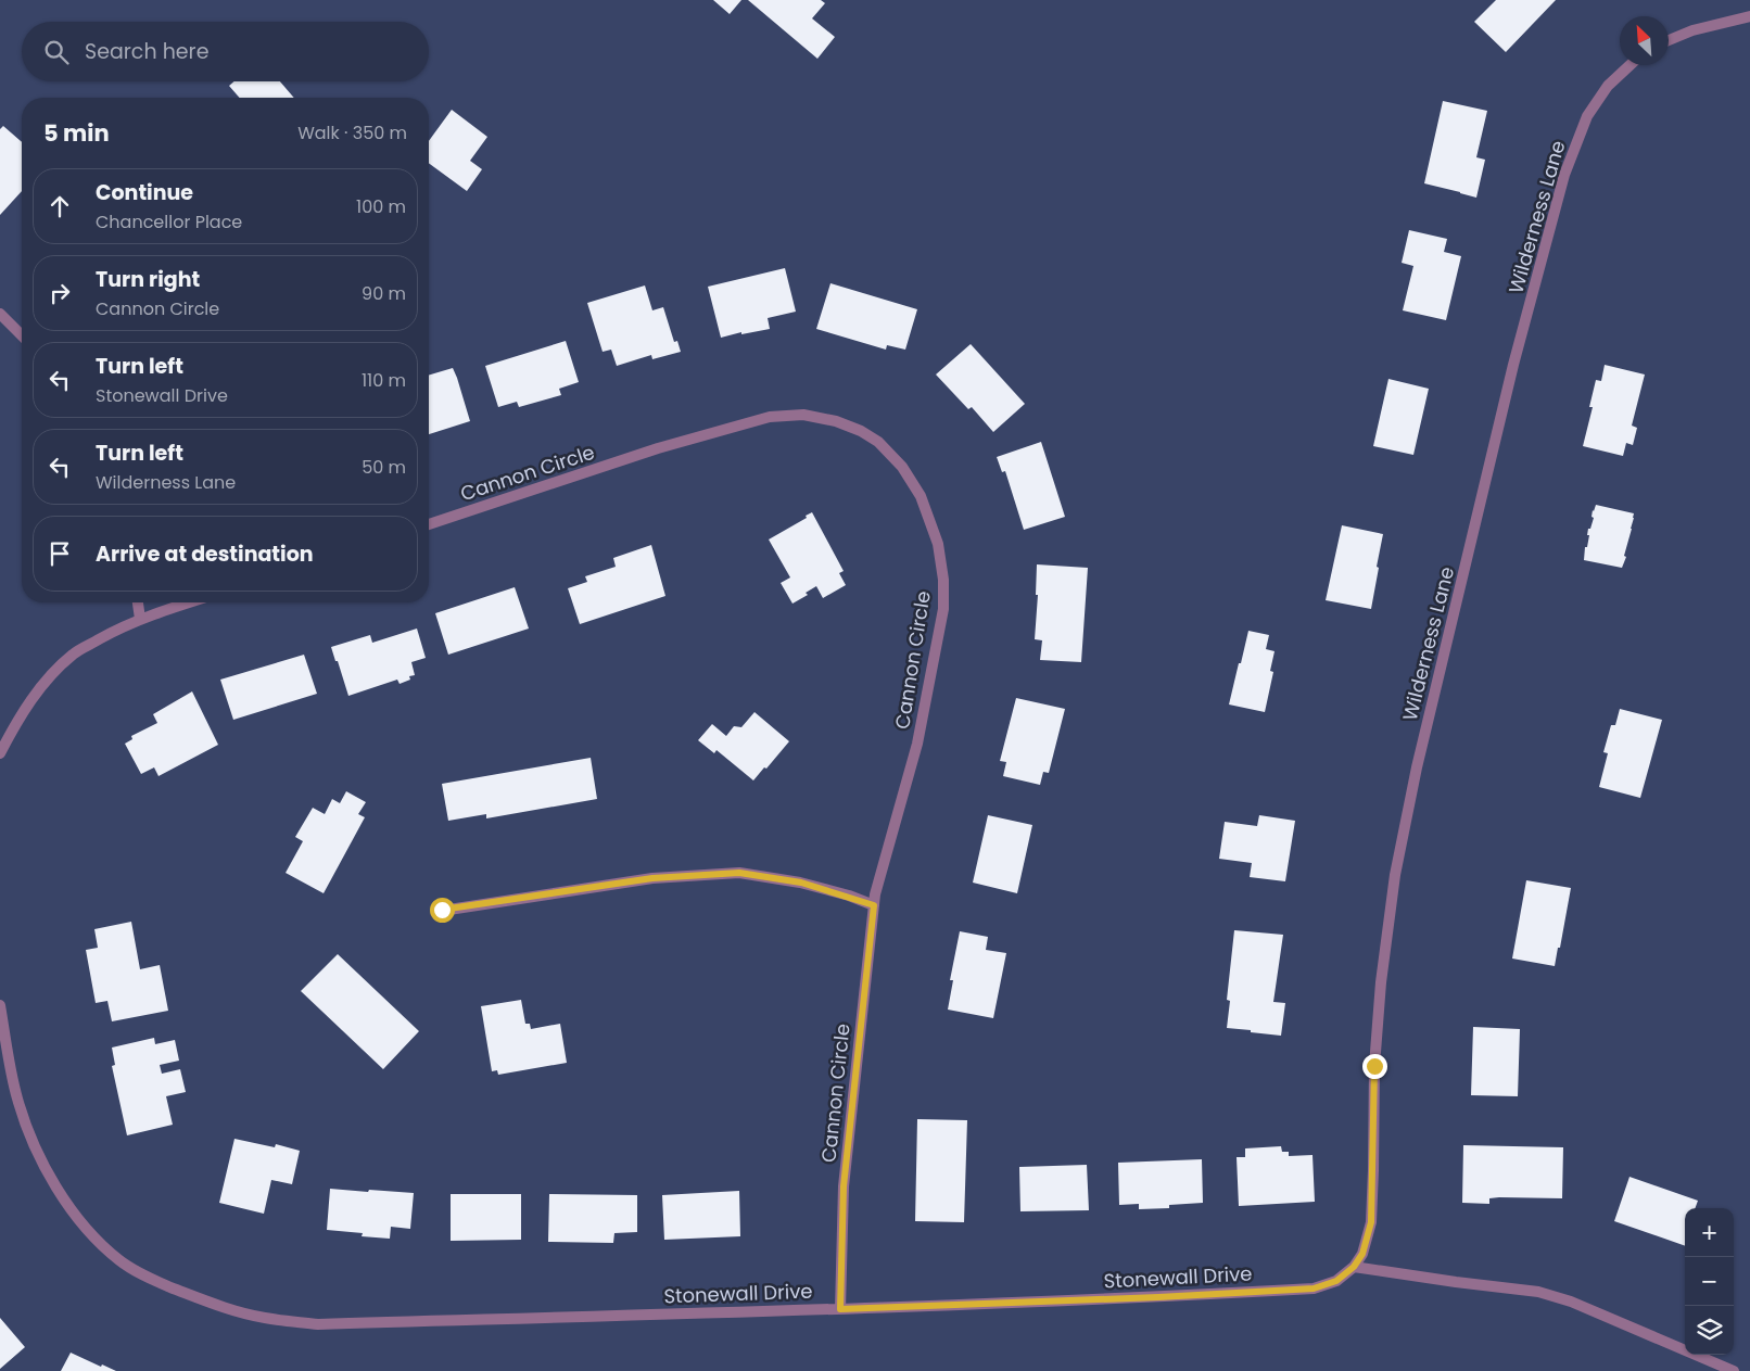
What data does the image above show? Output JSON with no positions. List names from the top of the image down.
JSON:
{
  "streets": {
    "street": ["Wilderness Lane", "Cannon Circle", "Stonewall Drive"]
  },
  "crossings": [
    ["Wilderness Lane", "Stonewall Drive"],
    ["Cannon Circle", "Stonewall Drive"]
  ],
  "north": "top left",
  "page": {
    "search": "Search here",
    "heading": ["5 min", "Walk · 350 m"],
    "list": [
      ["Continue", "Chancellor Place", "100 m"],
      ["Turn right", "Cannon Circle", "90 m"],
      ["Turn left", "Stonewall Drive", "110 m"],
      ["Turn left", "Wilderness Lane", "50 m"],
      "Arrive at destination"
    ],
    "map_buttons": ["+", "−"]
  }
}
